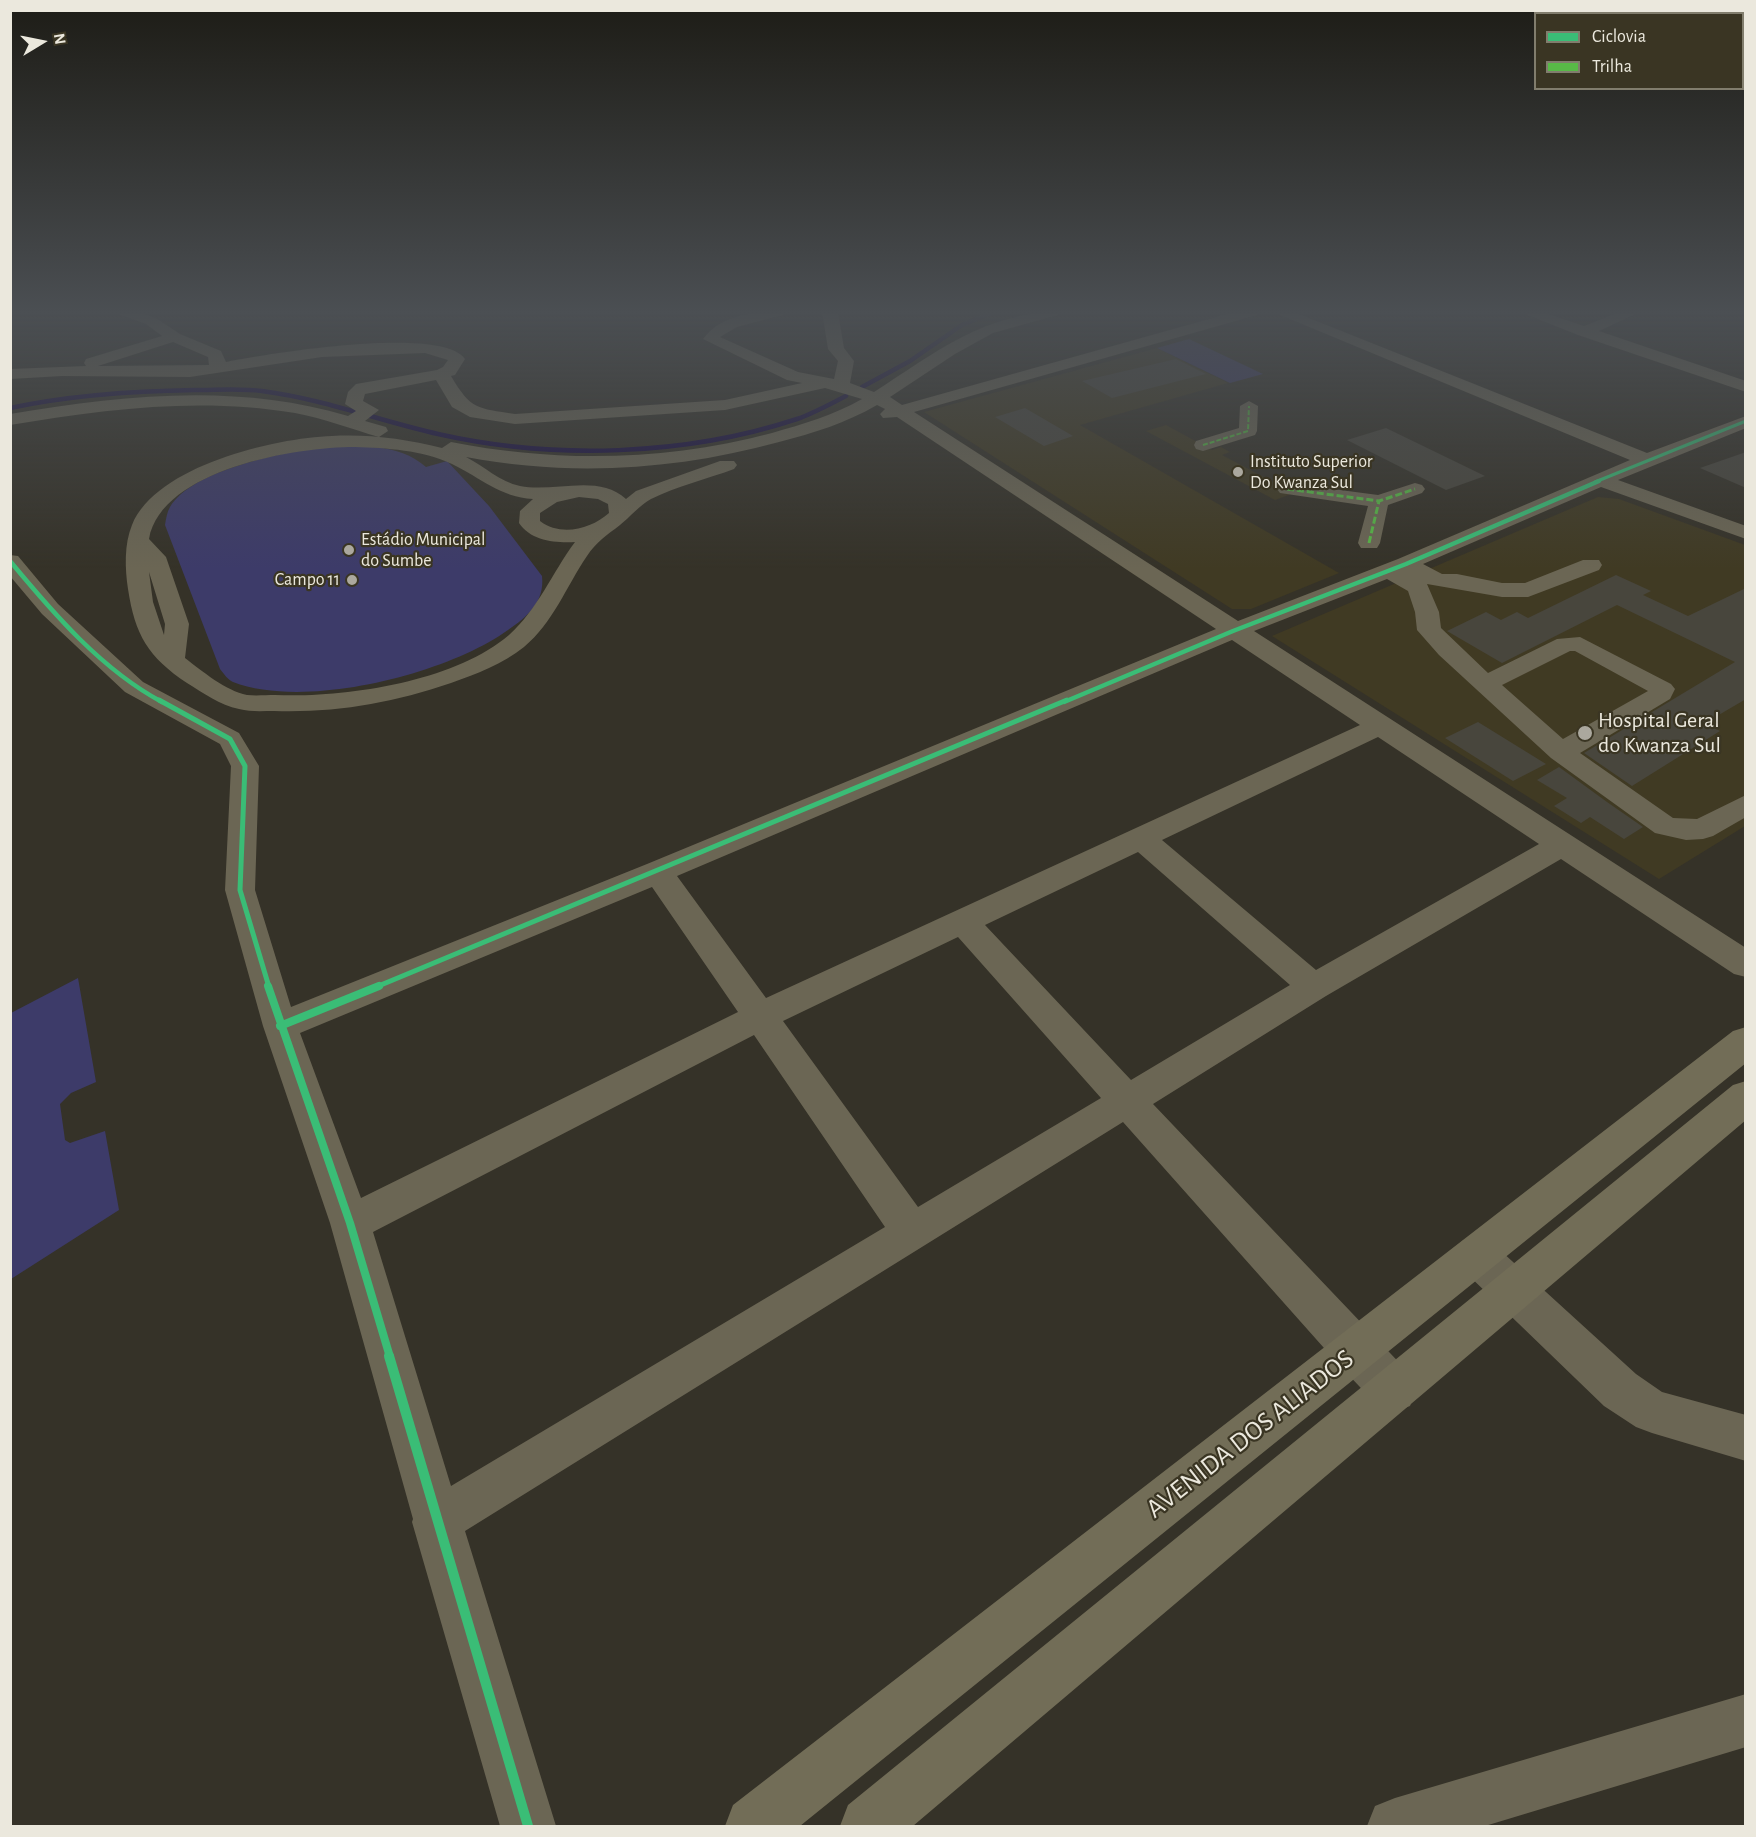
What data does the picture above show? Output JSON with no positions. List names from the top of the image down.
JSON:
{
  "streets": {
    "main road": ["AVENIDA DOS ALIADOS"]
  },
  "places": [
    "Instituto Superior Do Kwanza Sul",
    "Estádio Municipal do Sumbe",
    "Campo 11",
    "Hospital Geral do Kwanza Sul"
  ],
  "legend": ["Ciclovia", "Trilha"],
  "north": "right"
}
